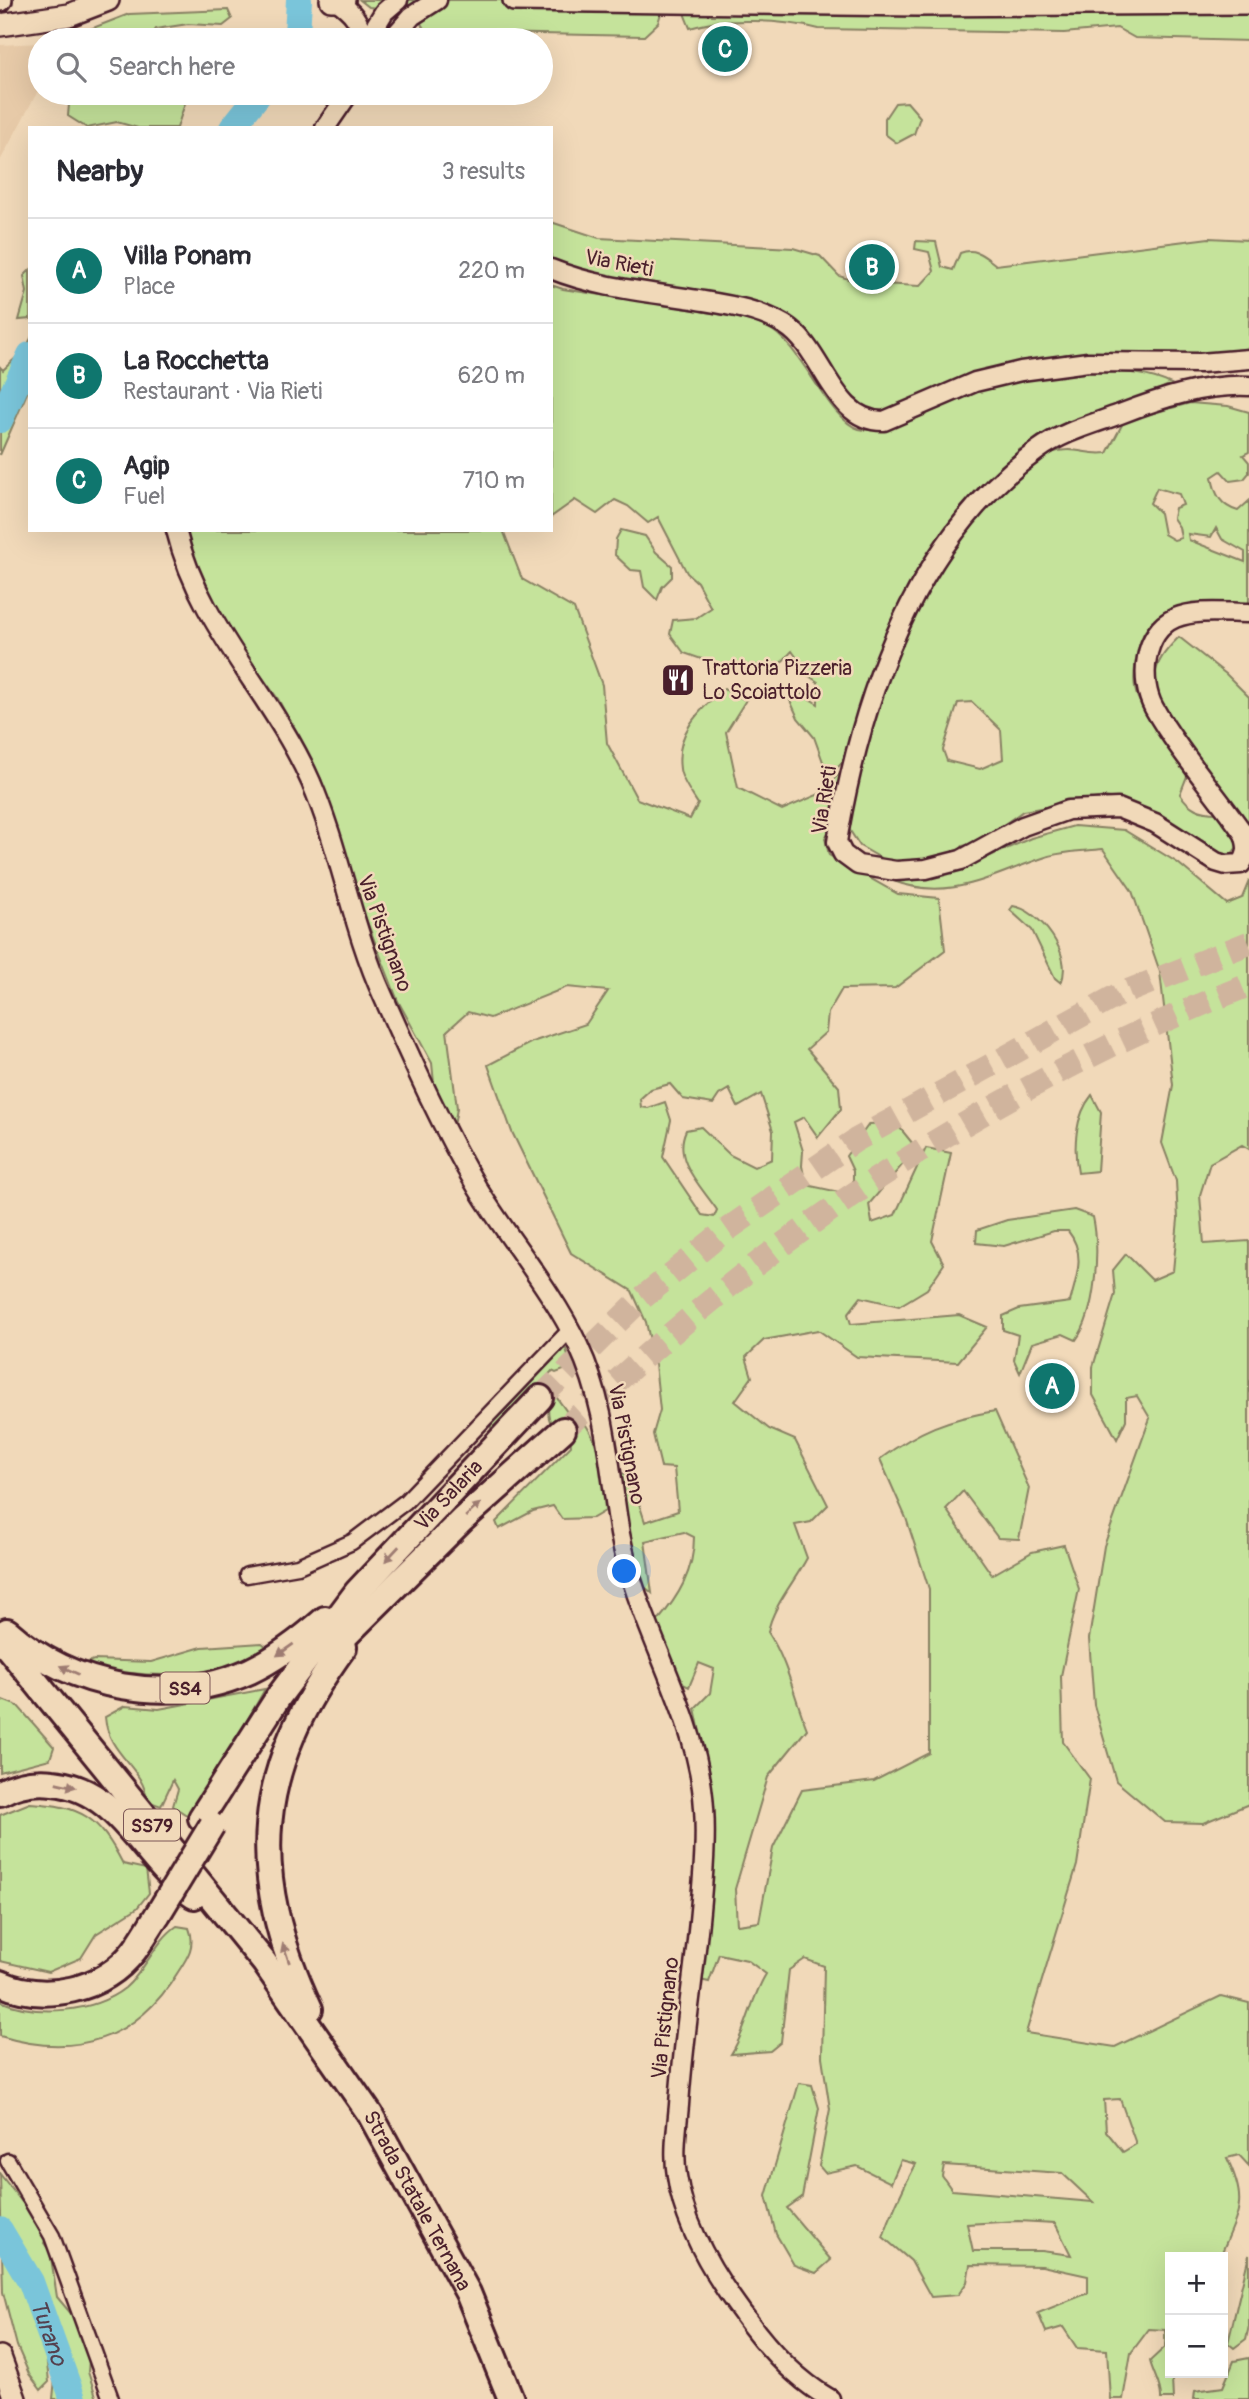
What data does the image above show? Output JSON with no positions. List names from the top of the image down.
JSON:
{
  "streets": {
    "highway": [
      "Via Salaria",
      "SS4",
      "SS79",
      "Strada Statale Ternana"
    ],
    "street": ["Via Rieti", "Via Pistignano"]
  },
  "crossings": [
    ["Via Salaria", "SS4"]
  ],
  "water": ["Turano"],
  "places": {
    "restaurant": ["Trattoria Pizzeria Lo Scoiattolo"]
  },
  "page": {
    "pins": ["C", "B", "A"],
    "search": "Search here",
    "heading": ["Nearby", "3 results"],
    "list": [
      {
        "mark": "A",
        "name": "Villa Ponam",
        "note": "Place",
        "value": "220 m"
      },
      {
        "mark": "B",
        "name": "La Rocchetta",
        "note": "Restaurant · Via Rieti",
        "value": "620 m"
      },
      {
        "mark": "C",
        "name": "Agip",
        "note": "Fuel",
        "value": "710 m"
      }
    ],
    "map_buttons": ["+", "−"]
  }
}
